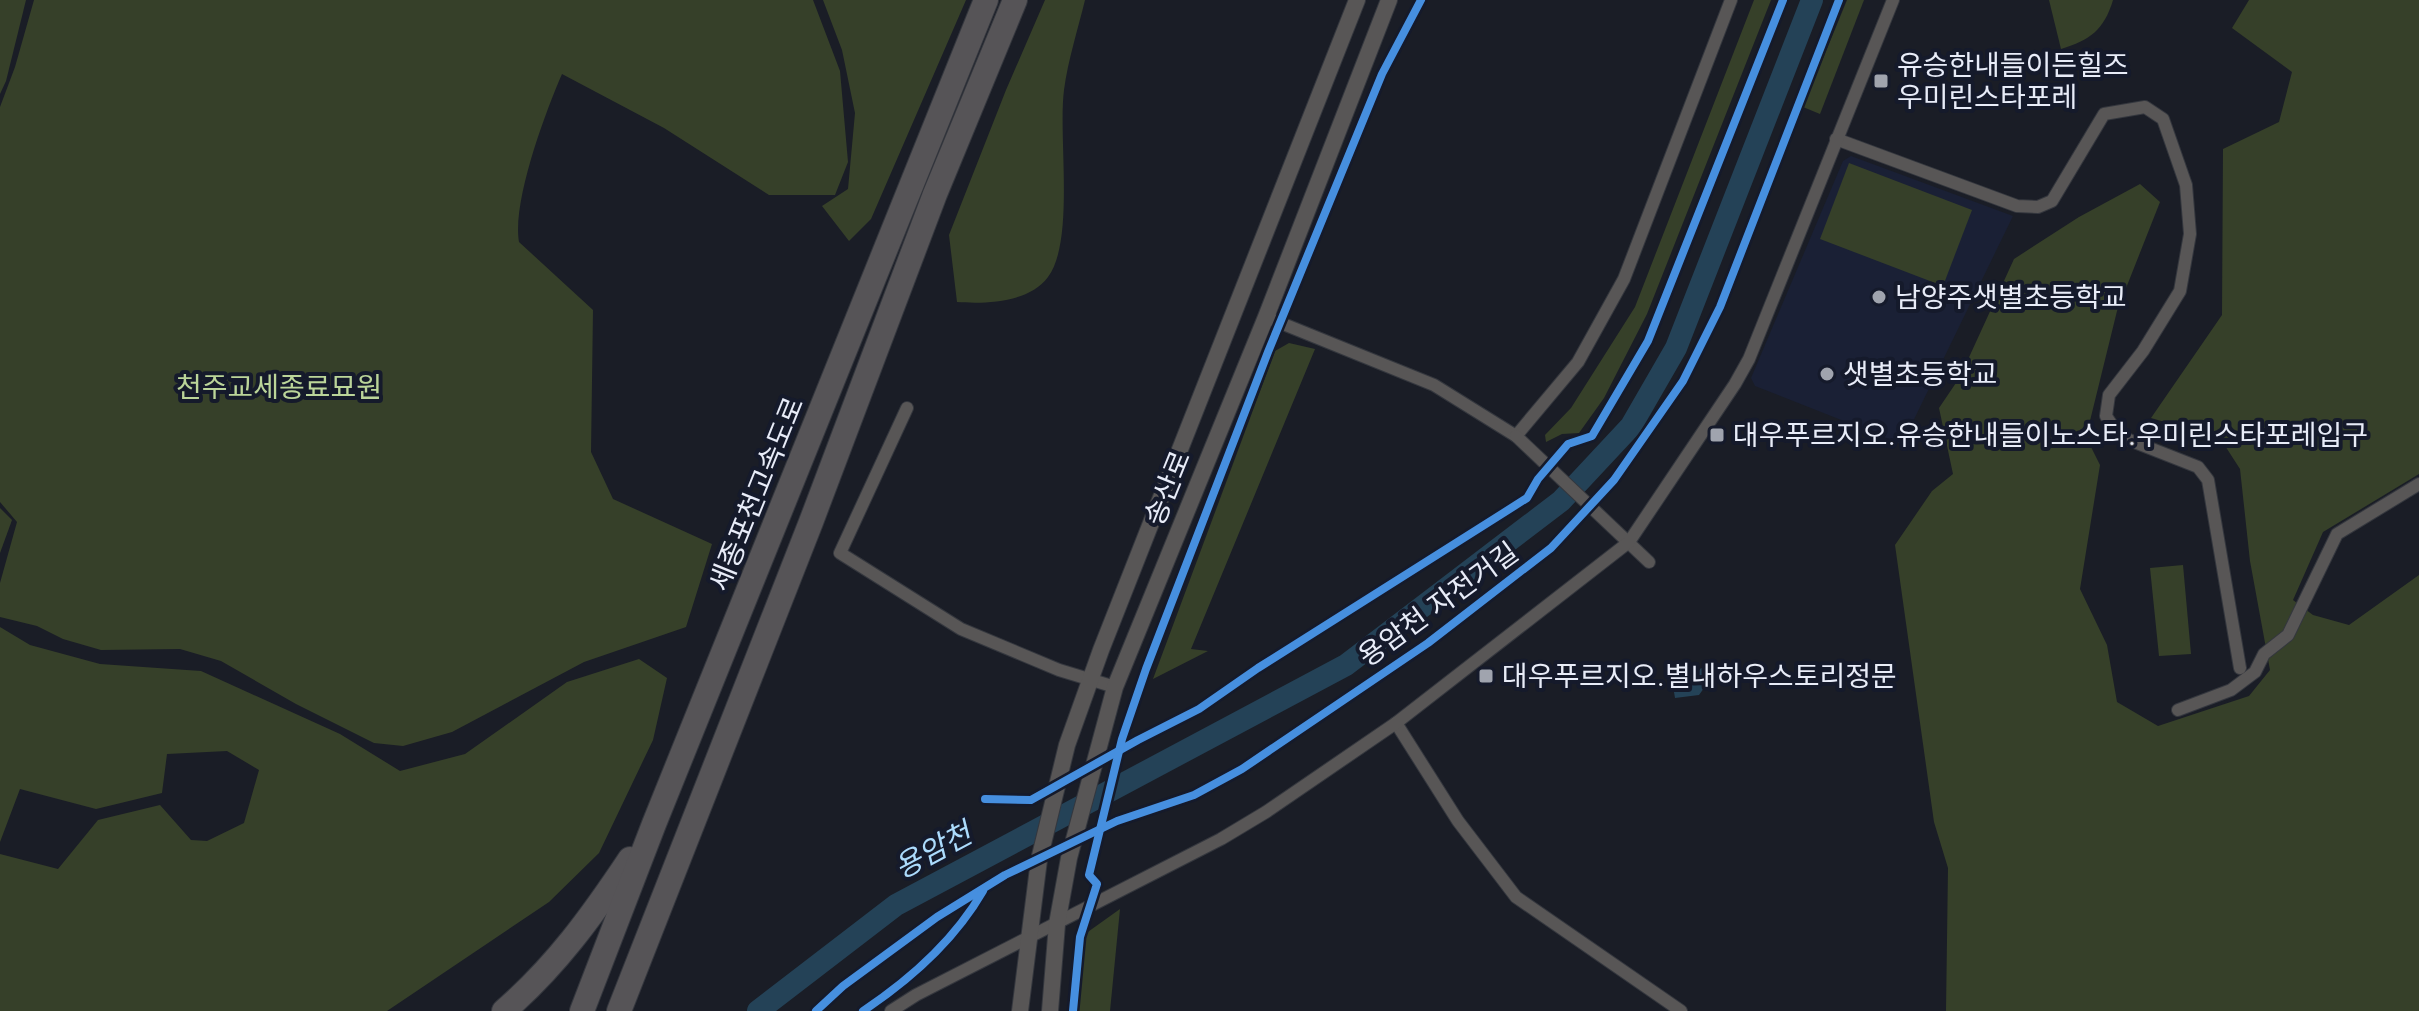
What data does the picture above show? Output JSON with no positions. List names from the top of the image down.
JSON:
{
  "streets": {
    "highway": ["세종포천고속도로"],
    "street": ["송산로"],
    "cycle path": ["용암천 자전거길"]
  },
  "water": ["용암천"],
  "parks": ["천주교세종료묘원"],
  "places": {
    "transit": ["유승한내들이든힐즈 우미린스타포레", "대우푸르지오.유승한내들이노스타.우미린스타포레입구", "대우푸르지오.별내하우스토리정문"],
    "other": ["남양주샛별초등학교", "샛별초등학교"]
  }
}
